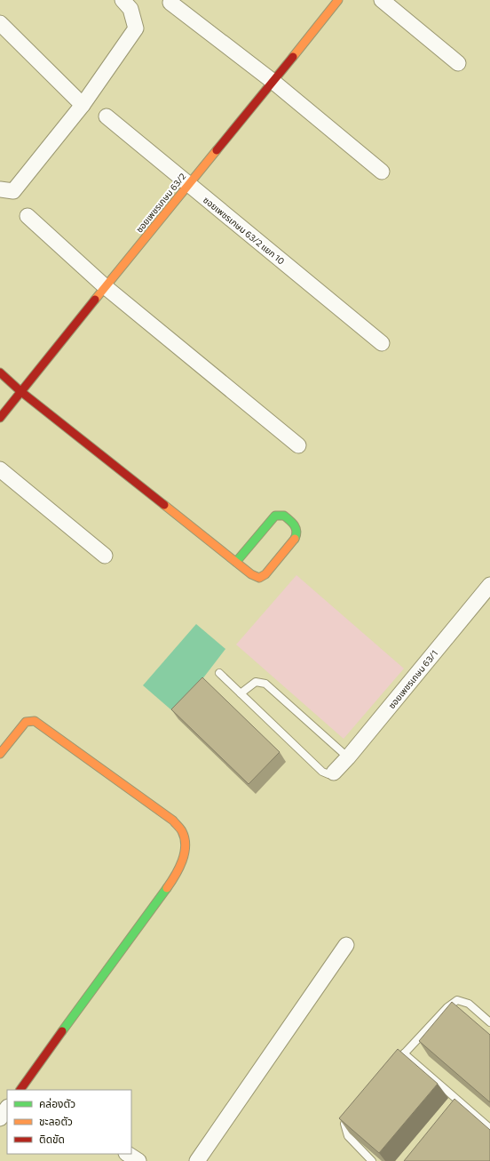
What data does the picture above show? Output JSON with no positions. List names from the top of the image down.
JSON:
{
  "streets": {
    "street": ["ซอยเพชรเกษม 63/2", "ซอยเพชรเกษม 63/2 แยก 10", "ซอยเพชรเกษม 63/1"]
  },
  "crossings": [
    ["ซอยเพชรเกษม 63/2", "ซอยเพชรเกษม 63/2 แยก 10"]
  ],
  "legend": ["คล่องตัว", "ชะลอตัว", "ติดขัด"]
}
